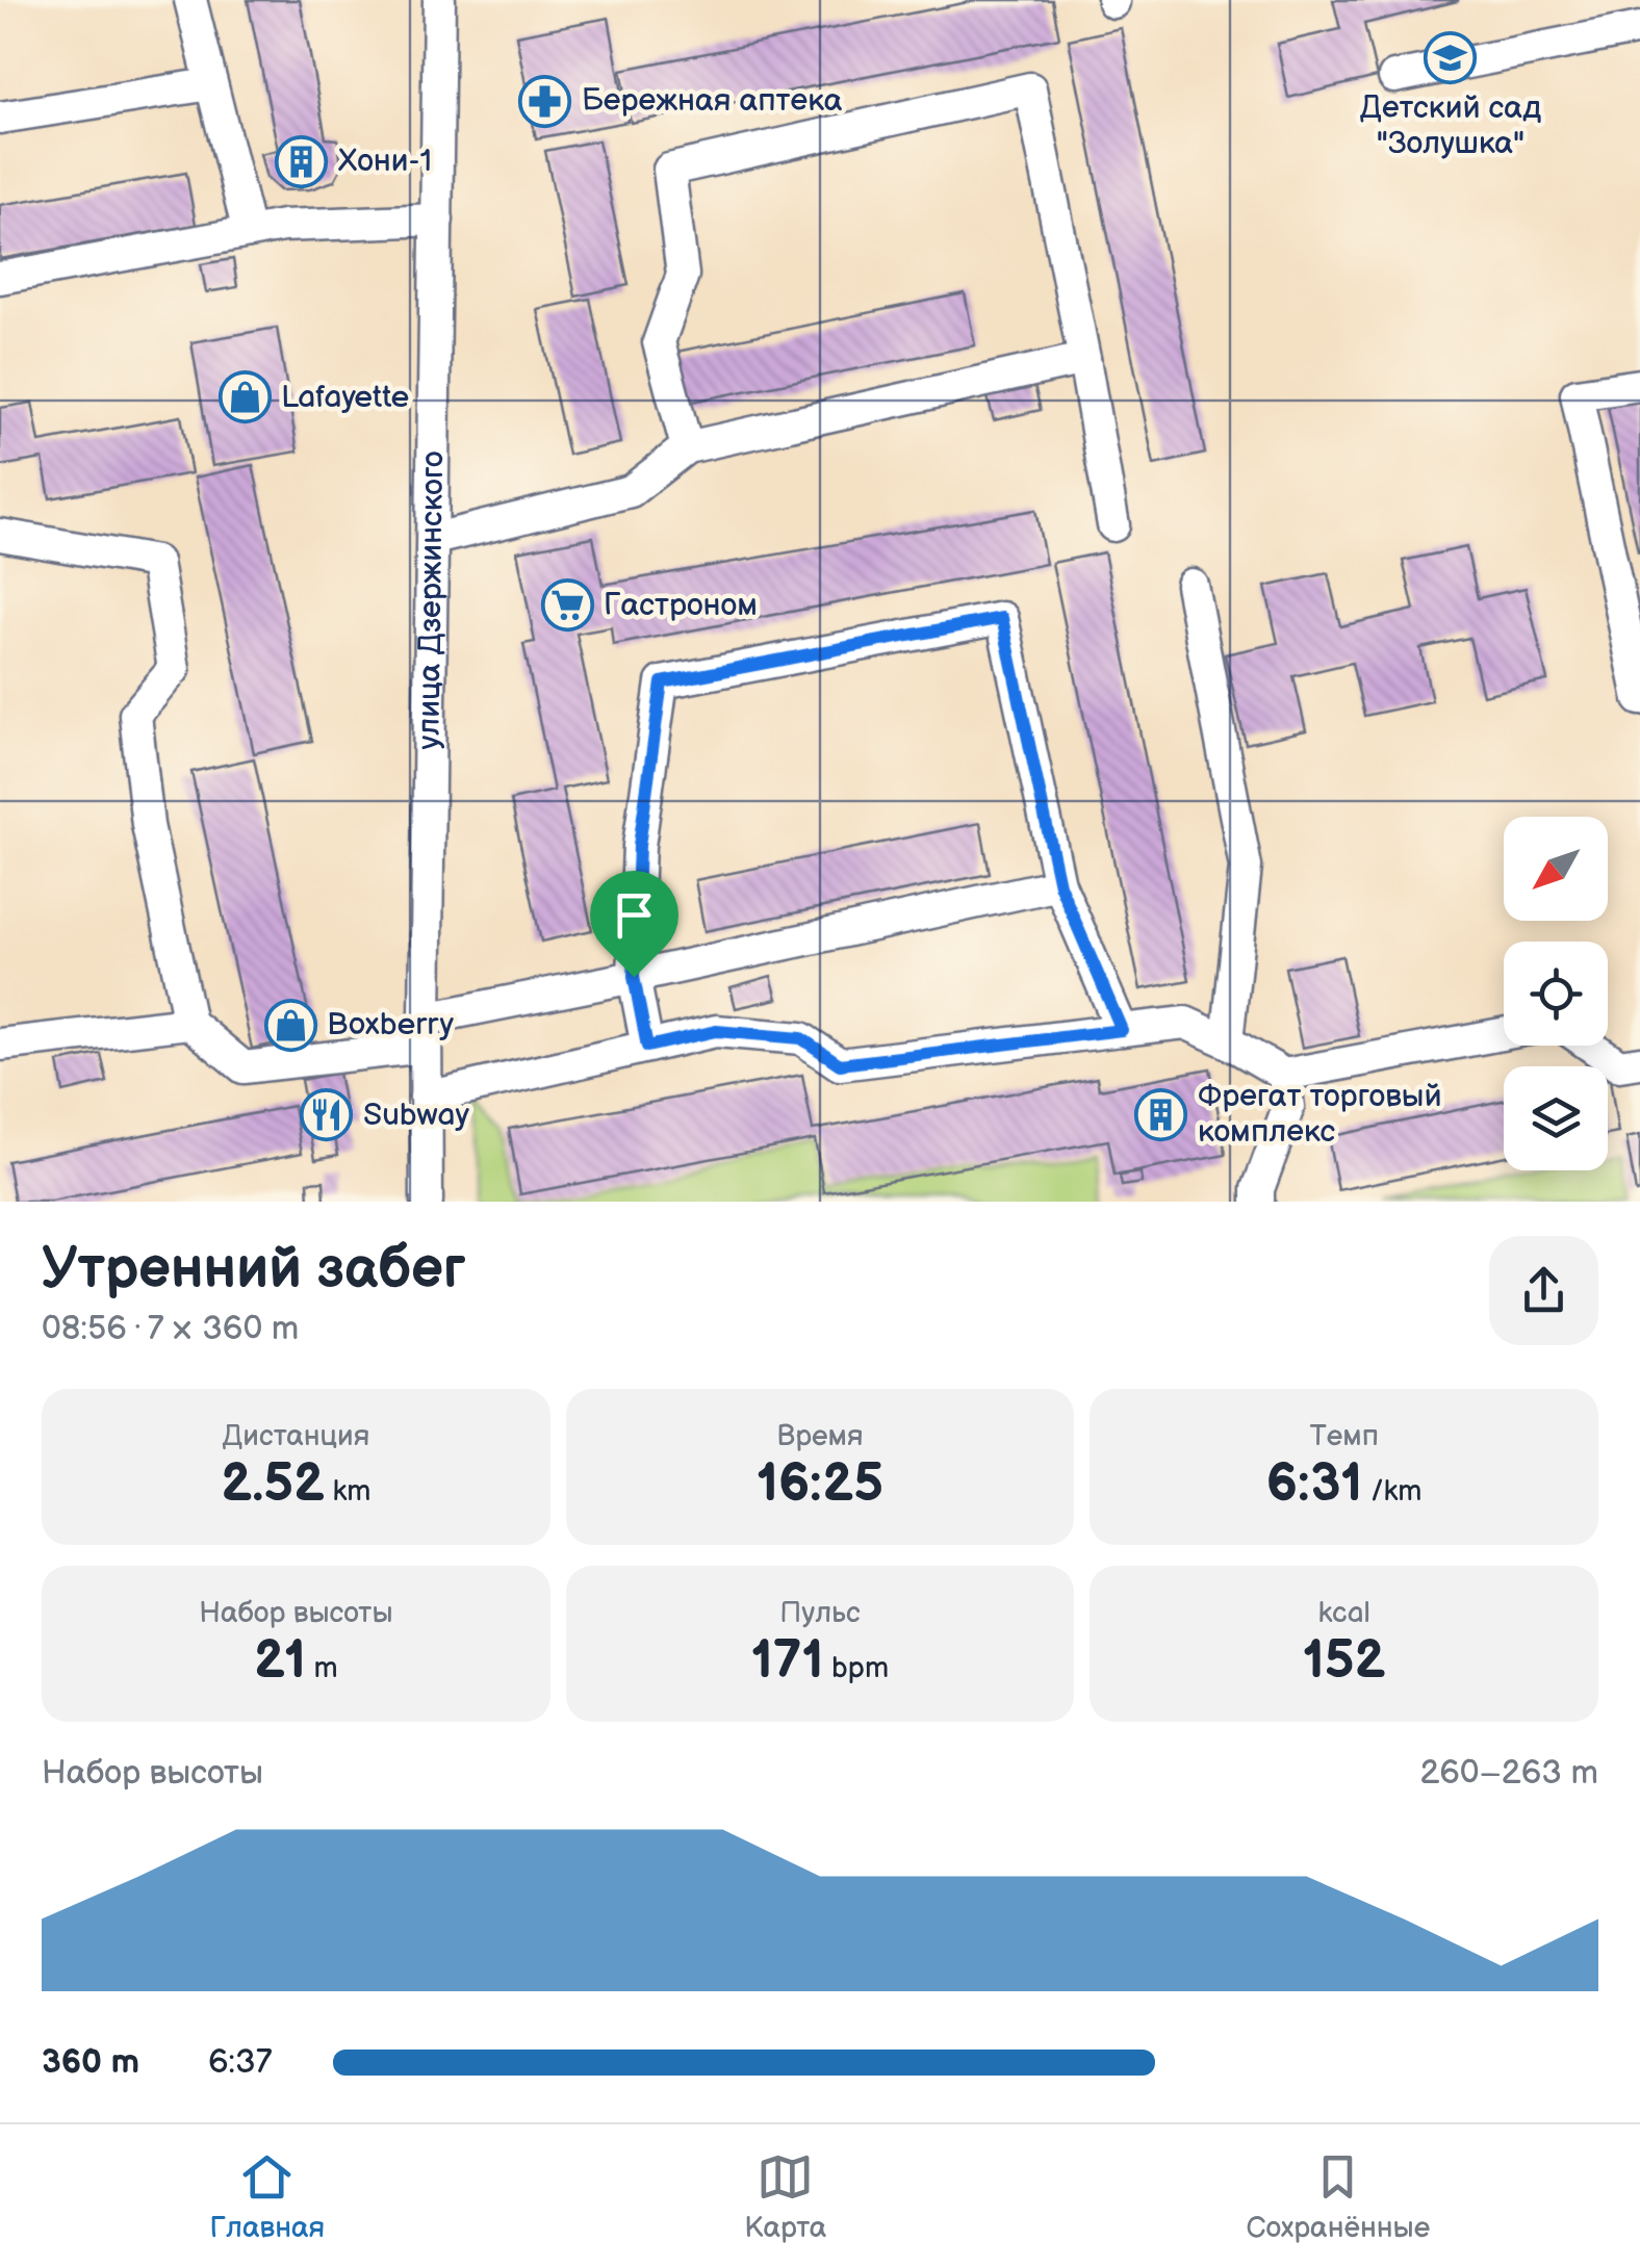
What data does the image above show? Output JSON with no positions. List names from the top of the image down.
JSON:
{
  "streets": {
    "street": ["улица Дзержинского"]
  },
  "places": {
    "school or university": ["Детский сад \"Золушка\""],
    "pharmacy": ["Бережная аптека"],
    "building": ["Хони-1", "Фрегат торговый комплекс"],
    "shop": ["Lafayette", "Boxberry"],
    "supermarket": ["Гастроном"],
    "restaurant": ["Subway"]
  },
  "north": "bottom left",
  "page": {
    "heading": ["Утренний забег", "08:56 · 7 × 360 m"],
    "stats": [
      ["Дистанция", "2.52 km"],
      ["Время", "16:25"],
      ["Темп", "6:31 /km"],
      ["Набор высоты", "21 m"],
      ["Пульс", "171 bpm"],
      ["kcal", "152"]
    ],
    "chart": ["Набор высоты", "260–263 m"],
    "list": [
      {
        "name": "360 m",
        "note": "6:37"
      }
    ],
    "tabs": ["Главная", "Карта", "Сохранённые"]
  }
}
